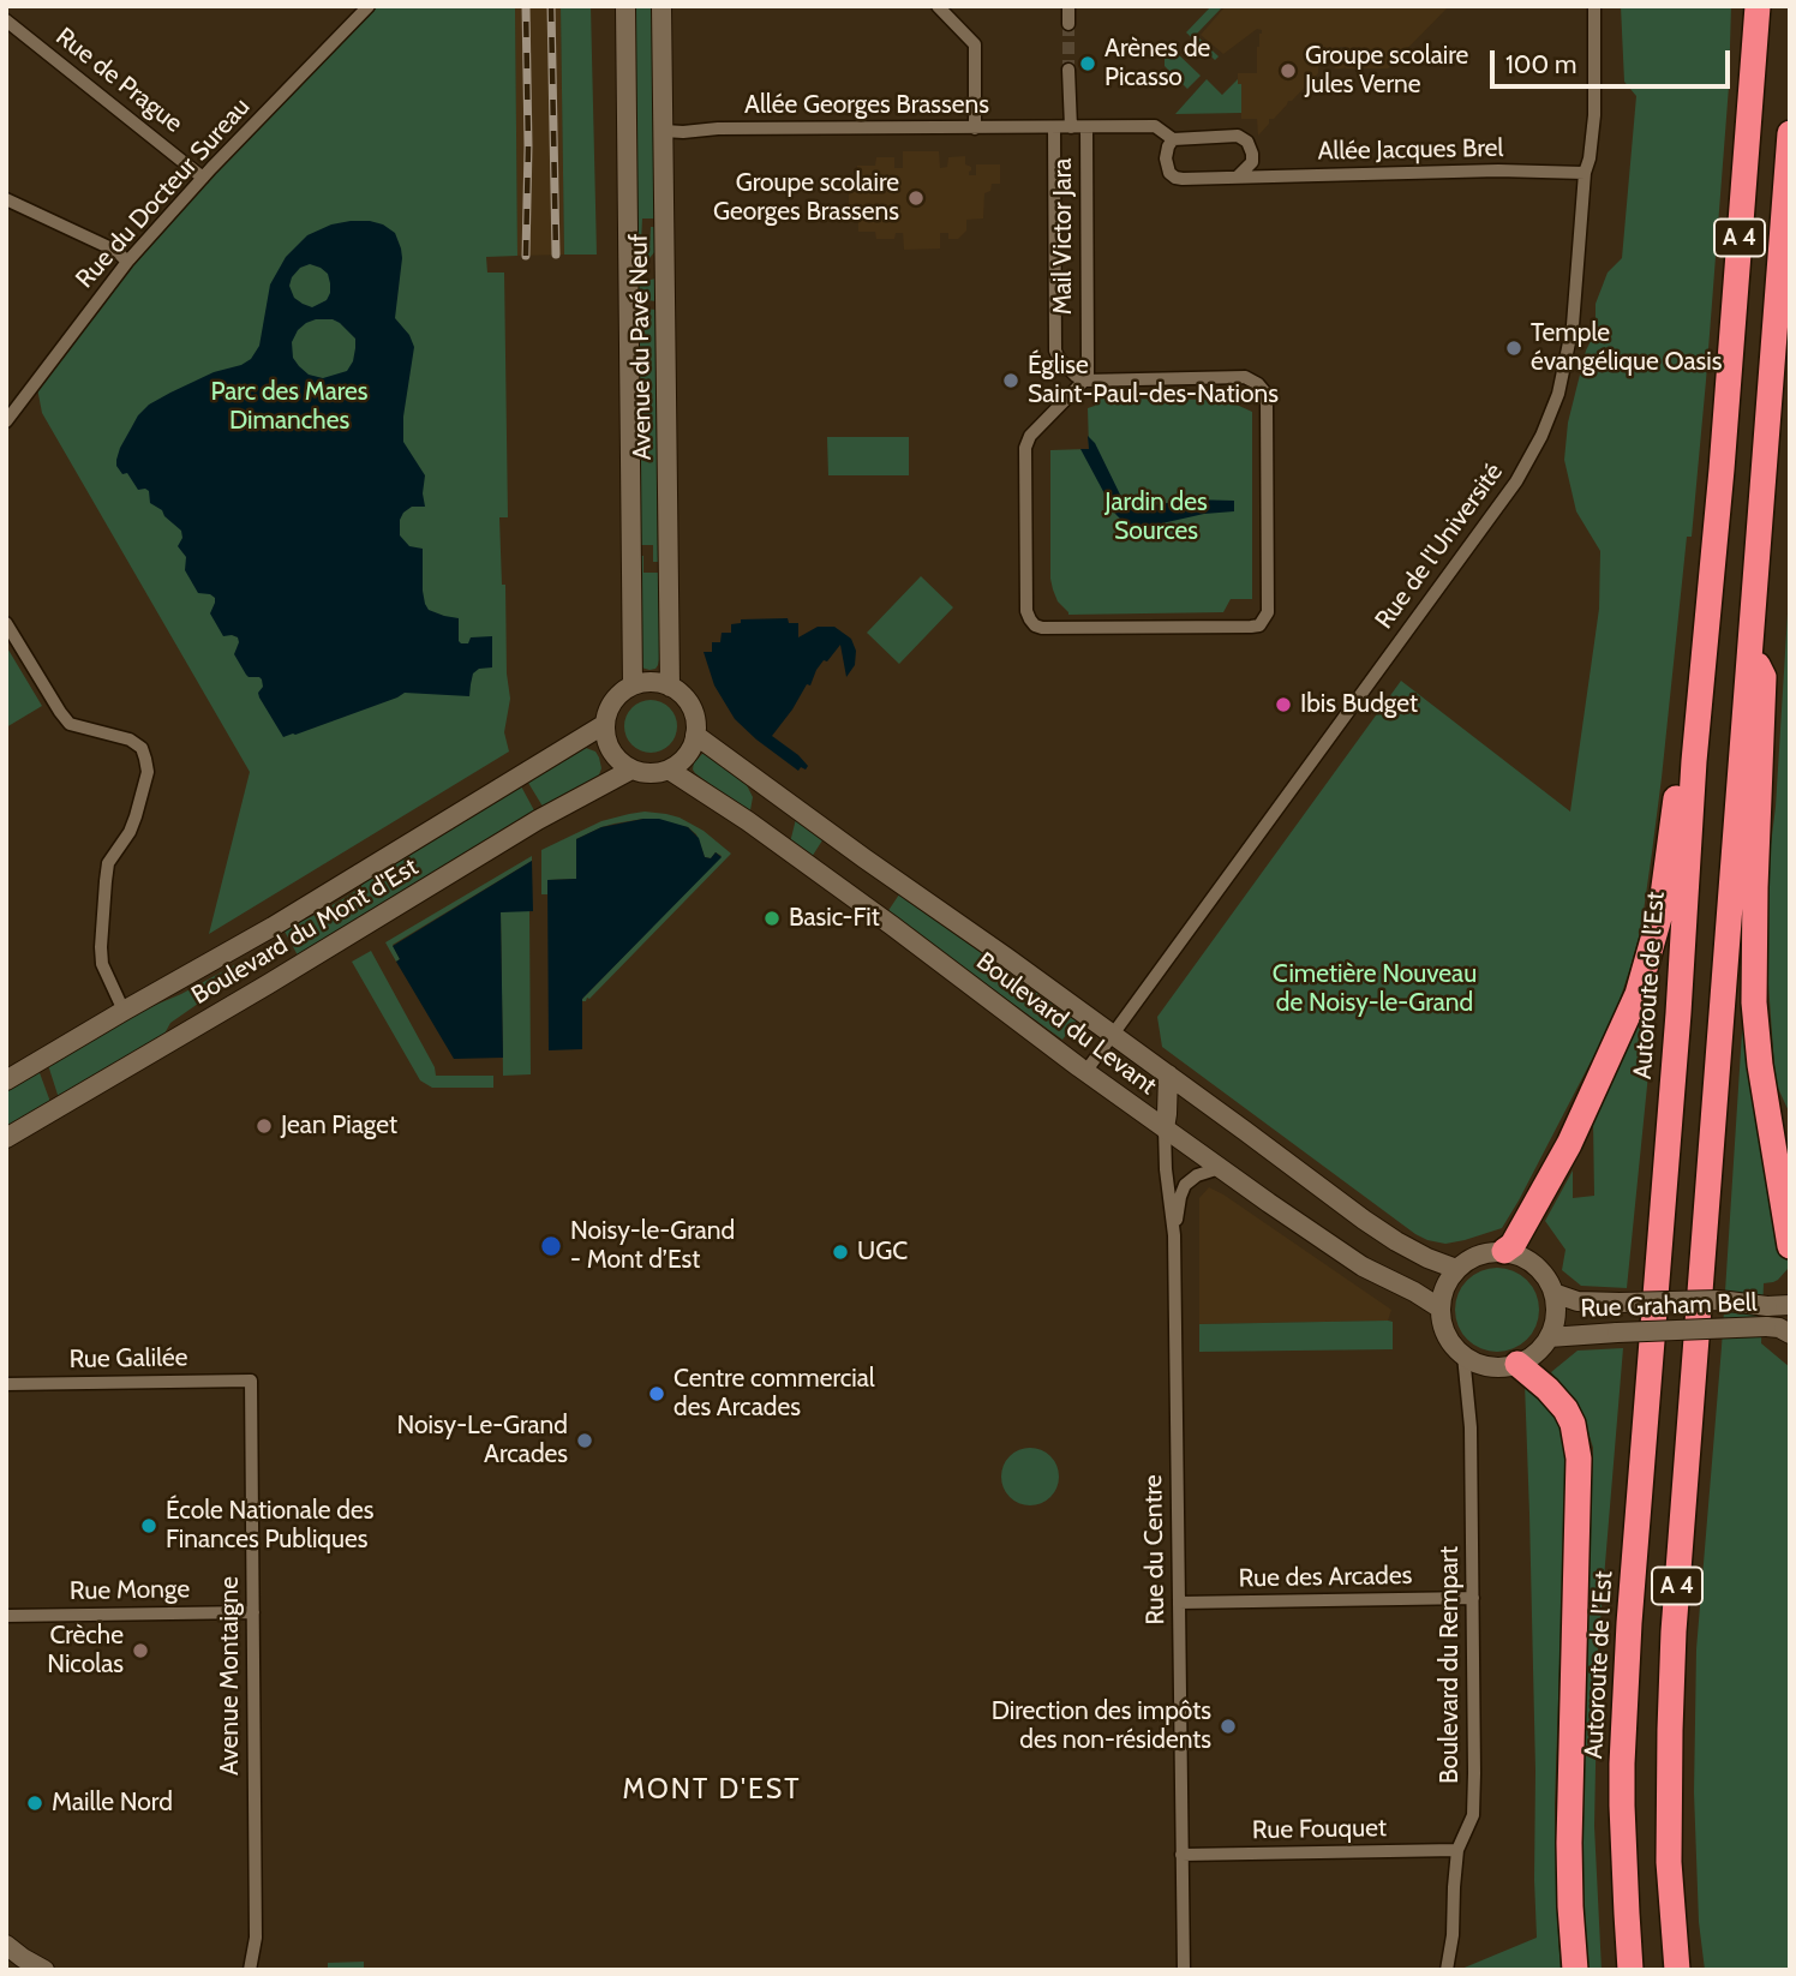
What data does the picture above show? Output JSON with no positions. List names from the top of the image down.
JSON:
{
  "streets": {
    "highway": ["A 4", "Autoroute de l’Est"],
    "main road": [
      "Avenue du Pavé Neuf",
      "Boulevard du Mont d'Est",
      "Boulevard du Levant",
      "Rue Graham Bell"
    ],
    "street": [
      "Rue de Prague",
      "Allée Georges Brassens",
      "Allée Jacques Brel",
      "Rue du Docteur Sureau",
      "Mail Victor Jara",
      "Rue de l'Université",
      "Rue Galilée",
      "Rue du Centre",
      "Rue des Arcades",
      "Rue Monge",
      "Boulevard du Rempart",
      "Avenue Montaigne",
      "Rue Fouquet"
    ]
  },
  "crossings": [
    ["Rue de Prague", "Rue du Docteur Sureau"],
    ["Allée Georges Brassens", "Mail Victor Jara"],
    ["Allée Georges Brassens", "Avenue du Pavé Neuf"],
    ["Allée Jacques Brel", "Rue de l'Université"],
    ["Avenue du Pavé Neuf", "Boulevard du Mont d'Est"],
    ["Avenue du Pavé Neuf", "Boulevard du Levant"],
    ["Rue de l'Université", "Boulevard du Levant"],
    ["Boulevard du Mont d'Est", "Boulevard du Levant"],
    ["Boulevard du Levant", "Rue Graham Bell"],
    ["Boulevard du Levant", "Rue du Centre"],
    ["Boulevard du Levant", "Boulevard du Rempart"],
    ["Rue Graham Bell", "Boulevard du Rempart"],
    ["Rue Galilée", "Avenue Montaigne"],
    ["Rue du Centre", "Rue des Arcades"],
    ["Rue du Centre", "Rue Fouquet"],
    ["Rue des Arcades", "Boulevard du Rempart"],
    ["Rue Monge", "Avenue Montaigne"],
    ["Boulevard du Rempart", "Rue Fouquet"]
  ],
  "districts": ["MONT D'EST"],
  "parks": ["Parc des Mares Dimanches", "Jardin des Sources", "Cimetière Nouveau de Noisy-le-Grand"],
  "places": [
    "Arènes de Picasso",
    "Groupe scolaire Jules Verne",
    "Groupe scolaire Georges Brassens",
    "Temple évangélique Oasis",
    "Église Saint-Paul-des-Nations",
    "Ibis Budget",
    "Basic-Fit",
    "Jean Piaget",
    "Noisy-le-Grand - Mont d’Est",
    "UGC",
    "Centre commercial des Arcades",
    "Noisy-Le-Grand Arcades",
    "École Nationale des Finances Publiques",
    "Crèche Nicolas",
    "Direction des impôts des non-résidents",
    "Maille Nord"
  ],
  "scale_bar": "100 m"
}
